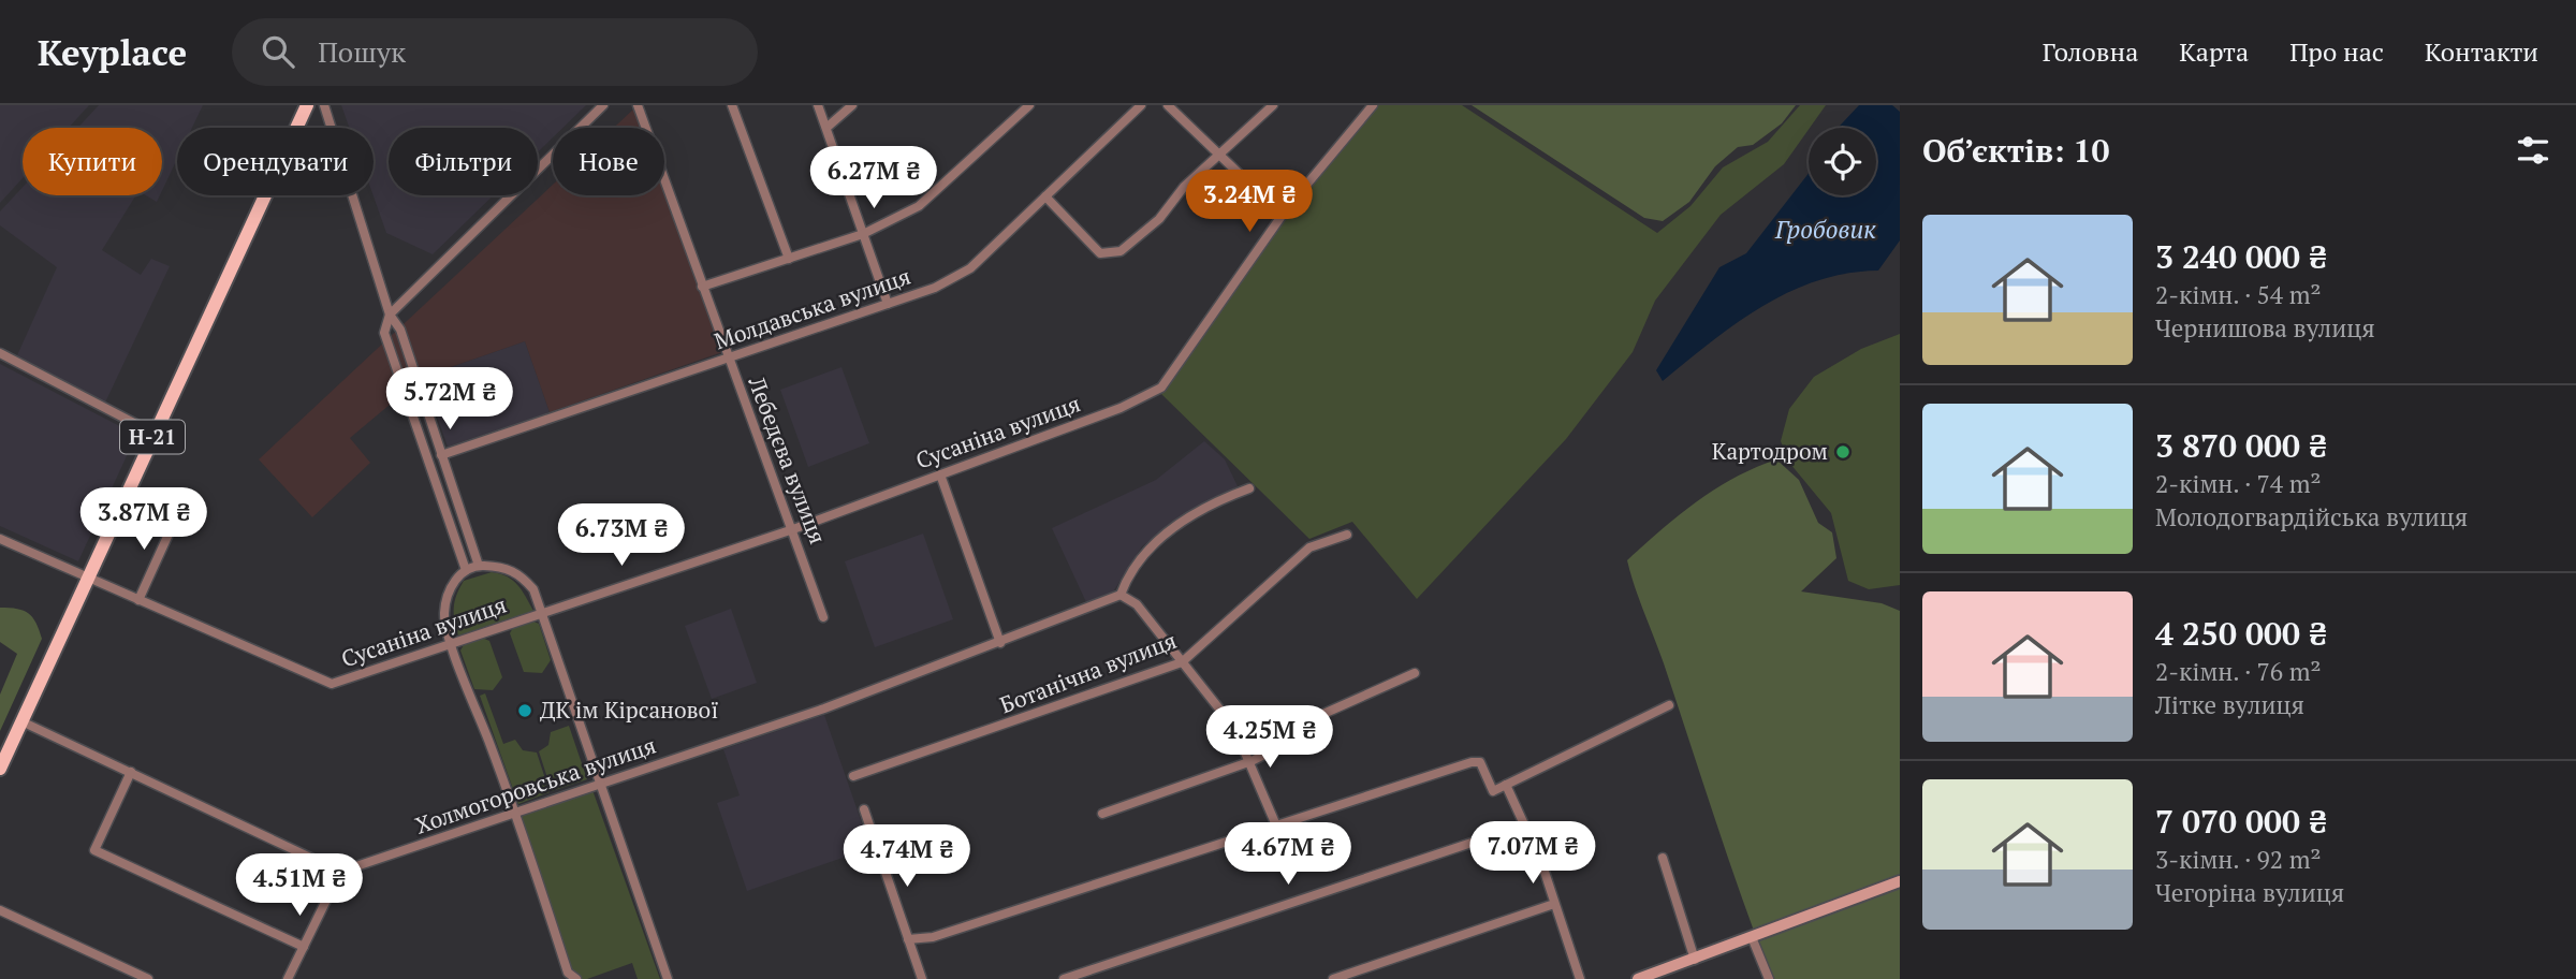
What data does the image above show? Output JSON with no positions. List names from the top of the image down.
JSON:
{
  "streets": {
    "main road": ["Н-21"],
    "street": [
      "Молдавська вулиця",
      "Сусаніна вулиця",
      "Лебедєва вулиця",
      "Ботанічна вулиця",
      "Холмогоровська вулиця"
    ]
  },
  "crossings": [
    ["Молдавська вулиця", "Лебедєва вулиця"],
    ["Сусаніна вулиця", "Н-21"],
    ["Сусаніна вулиця", "Лебедєва вулиця"]
  ],
  "water": ["Гробовик"],
  "places": ["Картодром", "ДК ім Кірсанової"],
  "page": {
    "header": "Keyplace",
    "search": "Пошук",
    "nav": [
      "Головна",
      "Карта",
      "Про нас",
      "Контакти"
    ],
    "heading": "Об’єктів: 10",
    "chip": [
      "Купити",
      "Орендувати",
      "Фільтри",
      "Нове"
    ],
    "price": [
      "6.27M ₴",
      "3.24M ₴",
      "5.72M ₴",
      "3.87M ₴",
      "6.73M ₴",
      "4.25M ₴",
      "7.07M ₴",
      "4.67M ₴",
      "4.74M ₴",
      "4.51M ₴"
    ],
    "list": [
      {
        "name": "3 240 000 ₴",
        "note": "2-кімн. · 54 m² · Чернишова вулиця"
      },
      {
        "name": "3 870 000 ₴",
        "note": "2-кімн. · 74 m² · Молодогвардійська вулиця"
      },
      {
        "name": "4 250 000 ₴",
        "note": "2-кімн. · 76 m² · Літке вулиця"
      },
      {
        "name": "7 070 000 ₴",
        "note": "3-кімн. · 92 m² · Чегоріна вулиця"
      }
    ]
  }
}
